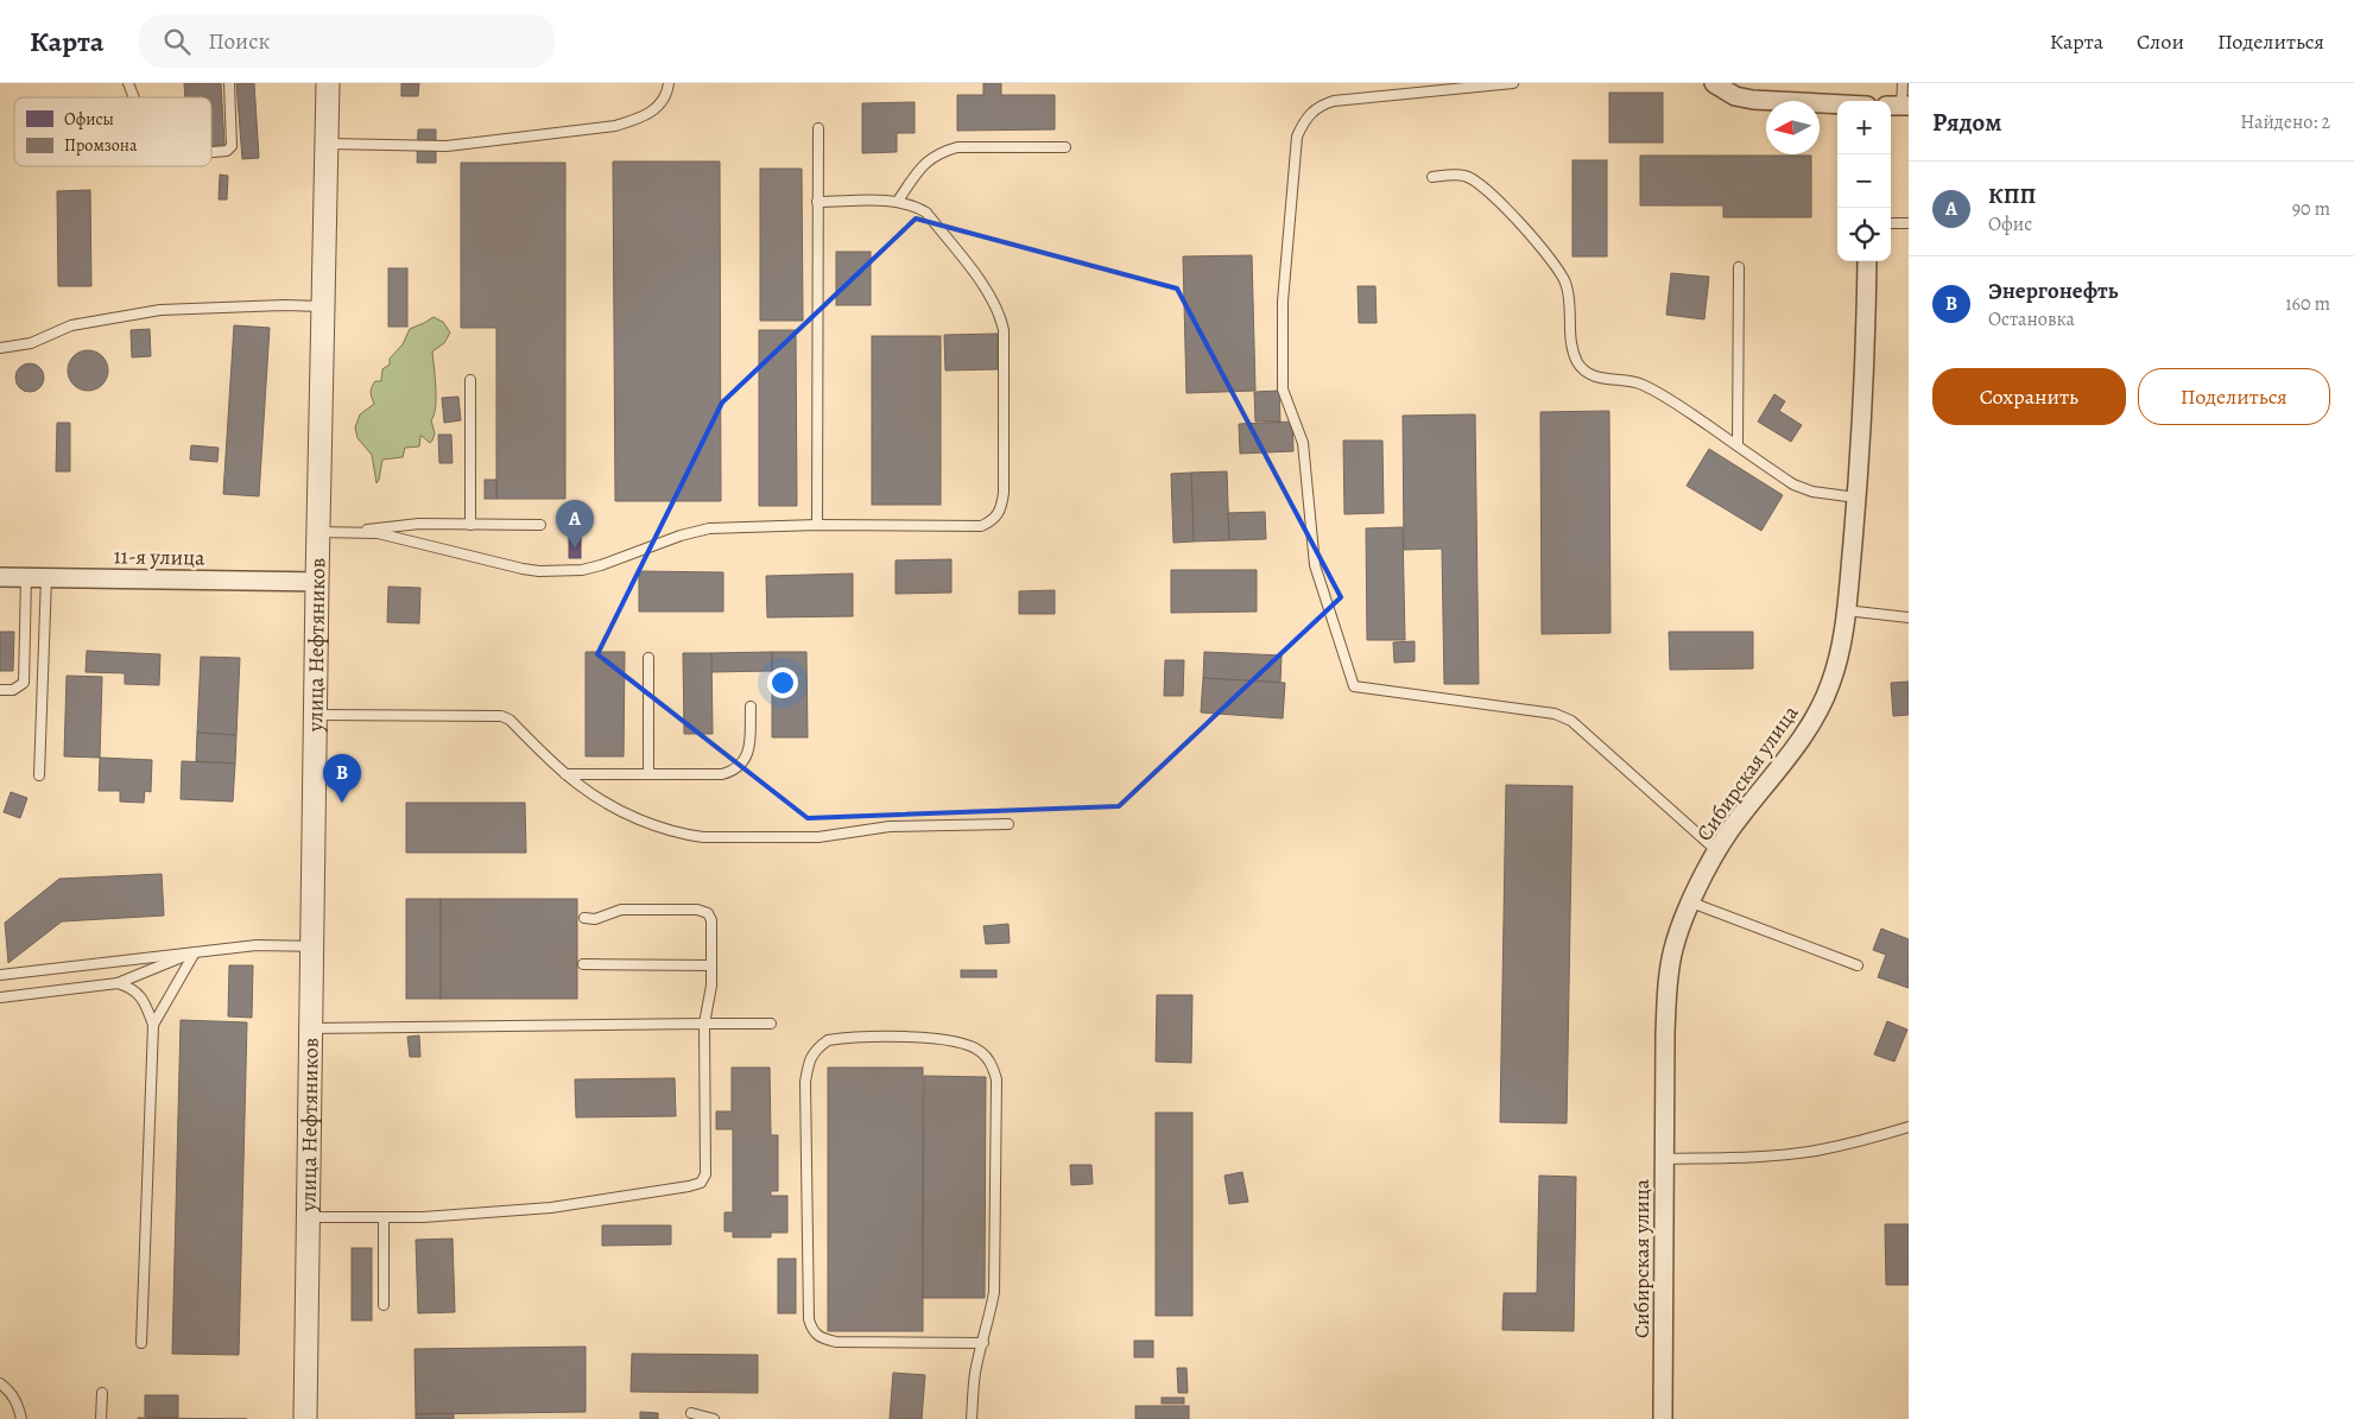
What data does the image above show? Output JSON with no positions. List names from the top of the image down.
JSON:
{
  "streets": {
    "street": ["11-я улица", "улица Нефтяников", "Сибирская улица"]
  },
  "crossings": [
    ["11-я улица", "улица Нефтяников"]
  ],
  "legend": ["Офисы", "Промзона"],
  "north": "left",
  "page": {
    "header": "Карта",
    "search": "Поиск",
    "nav": ["Карта", "Слои", "Поделиться"],
    "heading": ["Рядом", "Найдено: 2"],
    "map_buttons": ["+", "−"],
    "list": [
      {
        "mark": "A",
        "name": "КПП",
        "note": "Офис",
        "value": "90 m"
      },
      {
        "mark": "B",
        "name": "Энергонефть",
        "note": "Остановка",
        "value": "160 m"
      }
    ],
    "buttons": ["Сохранить", "Поделиться"],
    "pins": ["A", "B"]
  }
}
